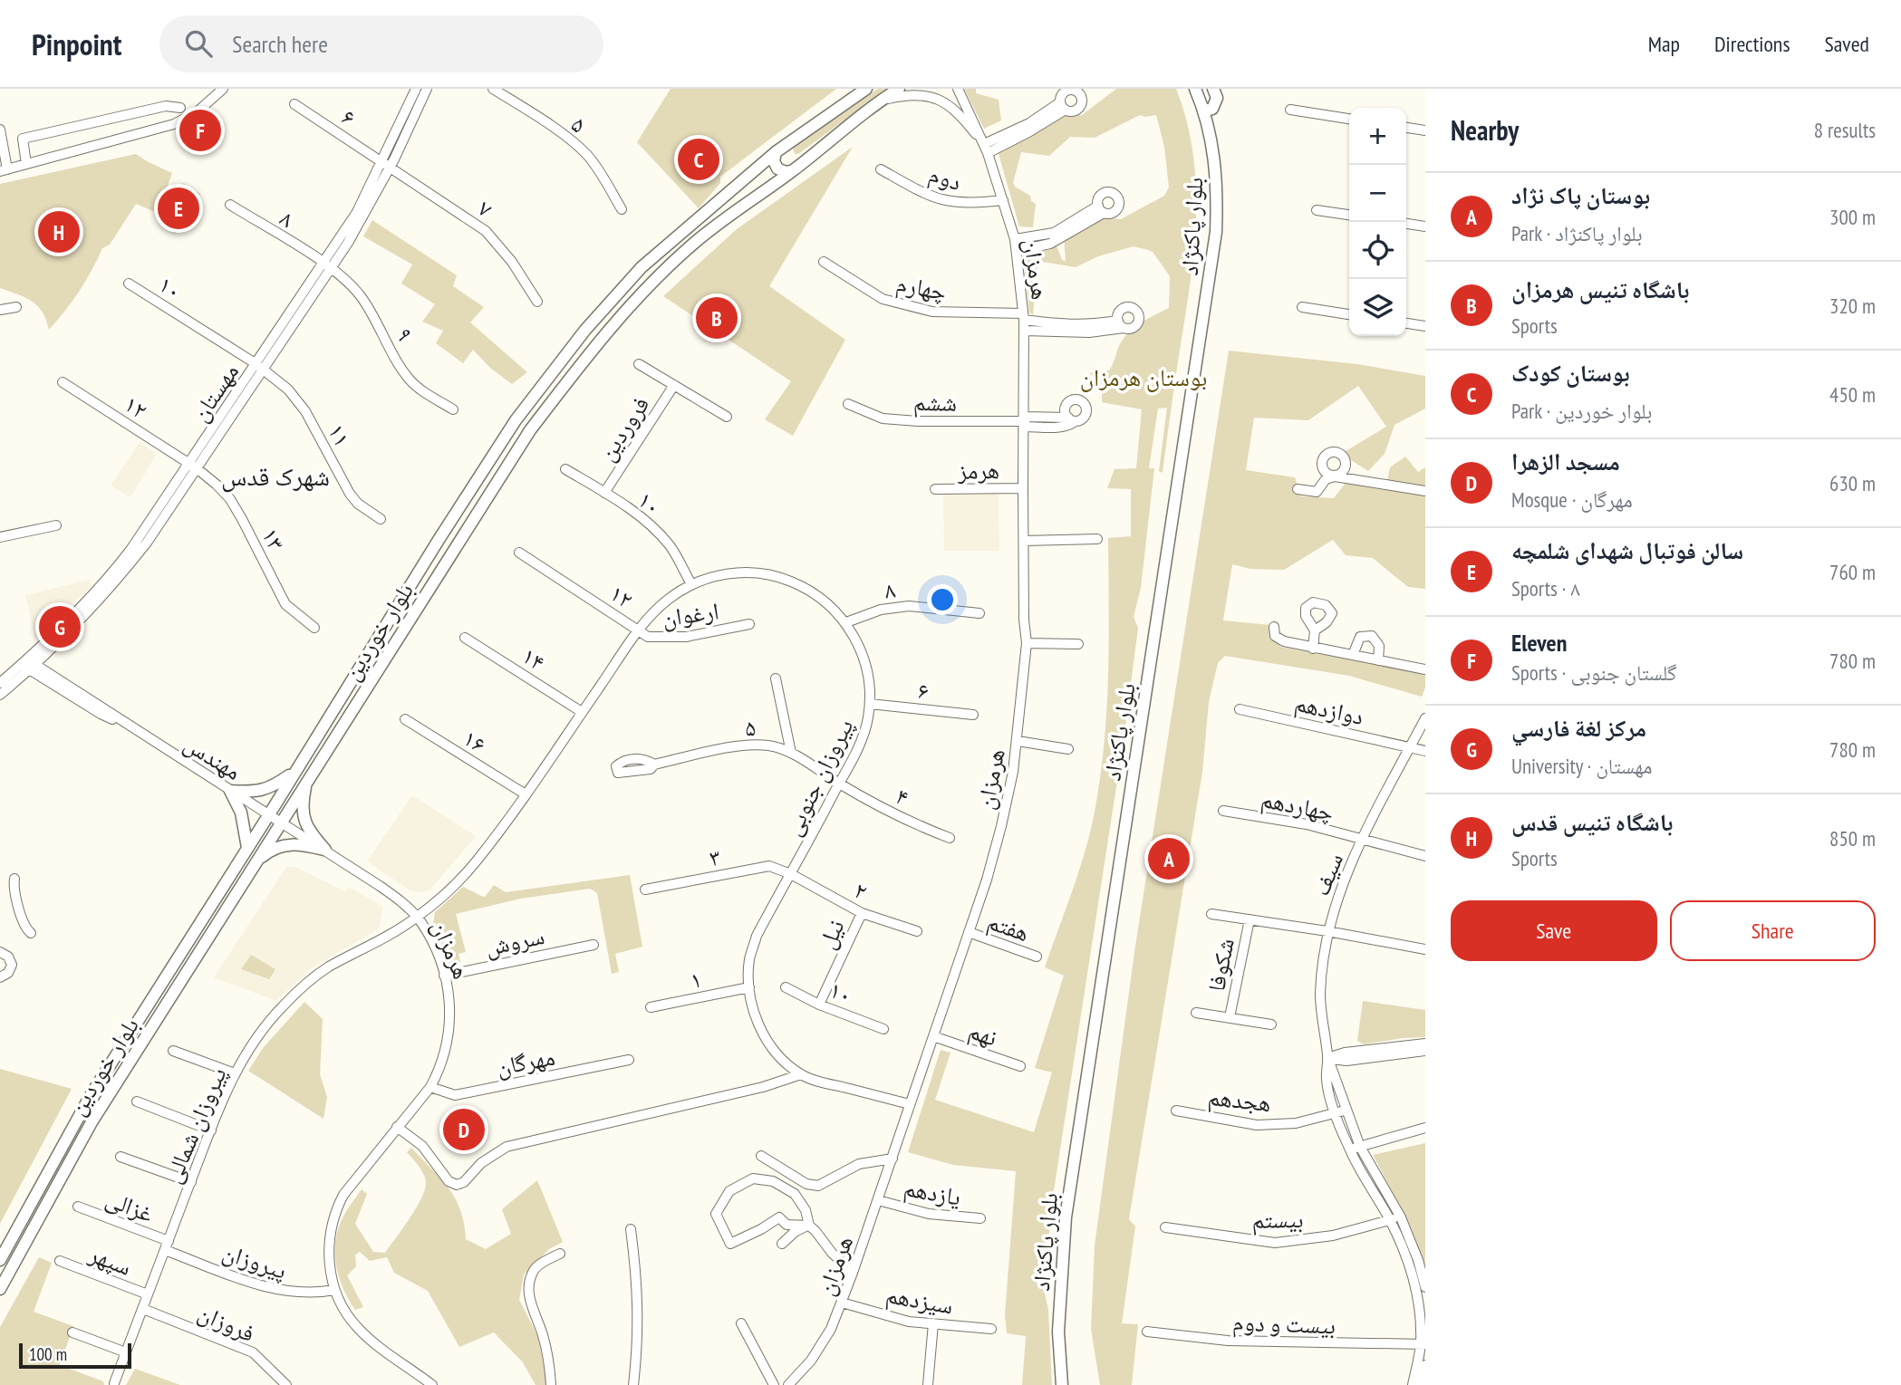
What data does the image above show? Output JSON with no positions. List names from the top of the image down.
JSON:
{
  "streets": {
    "main road": ["بلوار پاکنژاد", "بلوار خوردین"],
    "street": [
      "۶",
      "۵",
      "دوم",
      "۷",
      "۸",
      "هرمزان",
      "۱۰",
      "چهارم",
      "۹",
      "مهستان",
      "ششم",
      "۱۲",
      "فروردین",
      "۱۱",
      "هرمز",
      "۱۳",
      "ارغوان",
      "۱۴",
      "دوازدهم",
      "۱۶",
      "مهندس",
      "پیروزان جنوبی",
      "۴",
      "چهاردهم",
      "۳",
      "سیف",
      "۲",
      "هفتم",
      "نیل",
      "سروش",
      "شکوفا",
      "۱",
      "نهم",
      "مهرگان",
      "هجدهم",
      "پیروزان شمالی",
      "یازدهم",
      "غزالی",
      "بیستم",
      "سپهر",
      "پیروزان",
      "سیزدهم",
      "فروزان",
      "بیست و دوم"
    ]
  },
  "crossings": [
    ["۶", "۷"],
    ["۶", "مهستان"],
    ["۶", "پیروزان جنوبی"],
    ["۵", "پیروزان جنوبی"],
    ["۵", "۴"],
    ["دوم", "هرمزان"],
    ["۷", "مهستان"],
    ["۸", "۹"],
    ["۸", "مهستان"],
    ["۸", "پیروزان جنوبی"],
    ["هرمزان", "چهارم"],
    ["هرمزان", "ششم"],
    ["هرمزان", "هرمز"],
    ["هرمزان", "بلوار خوردین"],
    ["هرمزان", "مهندس"],
    ["هرمزان", "پیروزان جنوبی"],
    ["هرمزان", "هفتم"],
    ["هرمزان", "سروش"],
    ["هرمزان", "نهم"],
    ["هرمزان", "مهرگان"],
    ["هرمزان", "پیروزان شمالی"],
    ["هرمزان", "یازدهم"],
    ["هرمزان", "پیروزان"],
    ["هرمزان", "سیزدهم"],
    ["۱۰", "مهستان"],
    ["۱۰", "فروردین"],
    ["۱۰", "۱۱"],
    ["۱۰", "پیروزان جنوبی"],
    ["۱۰", "نیل"],
    ["۹", "مهستان"],
    ["مهستان", "۱۲"],
    ["مهستان", "۱۱"],
    ["مهستان", "۱۳"],
    ["مهستان", "مهندس"],
    ["۱۲", "۱۳"],
    ["۱۲", "ارغوان"],
    ["۱۲", "پیروزان جنوبی"],
    ["ارغوان", "پیروزان جنوبی"],
    ["بلوار خوردین", "مهندس"],
    ["۱۴", "پیروزان جنوبی"],
    ["دوازدهم", "سیف"],
    ["۱۶", "پیروزان جنوبی"],
    ["پیروزان جنوبی", "۴"],
    ["پیروزان جنوبی", "۳"],
    ["پیروزان جنوبی", "۲"],
    ["پیروزان جنوبی", "۱"],
    ["پیروزان جنوبی", "پیروزان شمالی"],
    ["چهاردهم", "سیف"],
    ["۳", "۲"],
    ["سیف", "هجدهم"],
    ["سیف", "بیستم"],
    ["سیف", "بیست و دوم"],
    ["۲", "نیل"],
    ["پیروزان شمالی", "غزالی"],
    ["پیروزان شمالی", "سپهر"],
    ["پیروزان شمالی", "پیروزان"],
    ["پیروزان شمالی", "فروزان"],
    ["غزالی", "پیروزان"]
  ],
  "districts": ["شهرک قدس"],
  "parks": ["بوستان هرمزان"],
  "scale_bar": "100 m",
  "page": {
    "header": "Pinpoint",
    "search": "Search here",
    "nav": ["Map", "Directions", "Saved"],
    "heading": ["Nearby", "8 results"],
    "pins": [
      "F",
      "C",
      "E",
      "H",
      "B",
      "G",
      "A",
      "D"
    ],
    "map_buttons": ["+", "−"],
    "list": [
      {
        "mark": "A",
        "name": "بوستان پاک نژاد",
        "note": "Park · بلوار پاکنژاد",
        "value": "300 m"
      },
      {
        "mark": "B",
        "name": "باشگاه تنیس هرمزان",
        "note": "Sports",
        "value": "320 m"
      },
      {
        "mark": "C",
        "name": "بوستان کودک",
        "note": "Park · بلوار خوردین",
        "value": "450 m"
      },
      {
        "mark": "D",
        "name": "مسجد الزهرا",
        "note": "Mosque · مهرگان",
        "value": "630 m"
      },
      {
        "mark": "E",
        "name": "سالن فوتبال شهدای شلمچه",
        "note": "Sports · ۸",
        "value": "760 m"
      },
      {
        "mark": "F",
        "name": "Eleven",
        "note": "Sports · گلستان جنوبی",
        "value": "780 m"
      },
      {
        "mark": "G",
        "name": "مركز لغة فارسي",
        "note": "University · مهستان",
        "value": "780 m"
      },
      {
        "mark": "H",
        "name": "باشگاه تنیس قدس",
        "note": "Sports",
        "value": "850 m"
      }
    ],
    "buttons": ["Save", "Share"],
    "scale": "100 m"
  }
}
